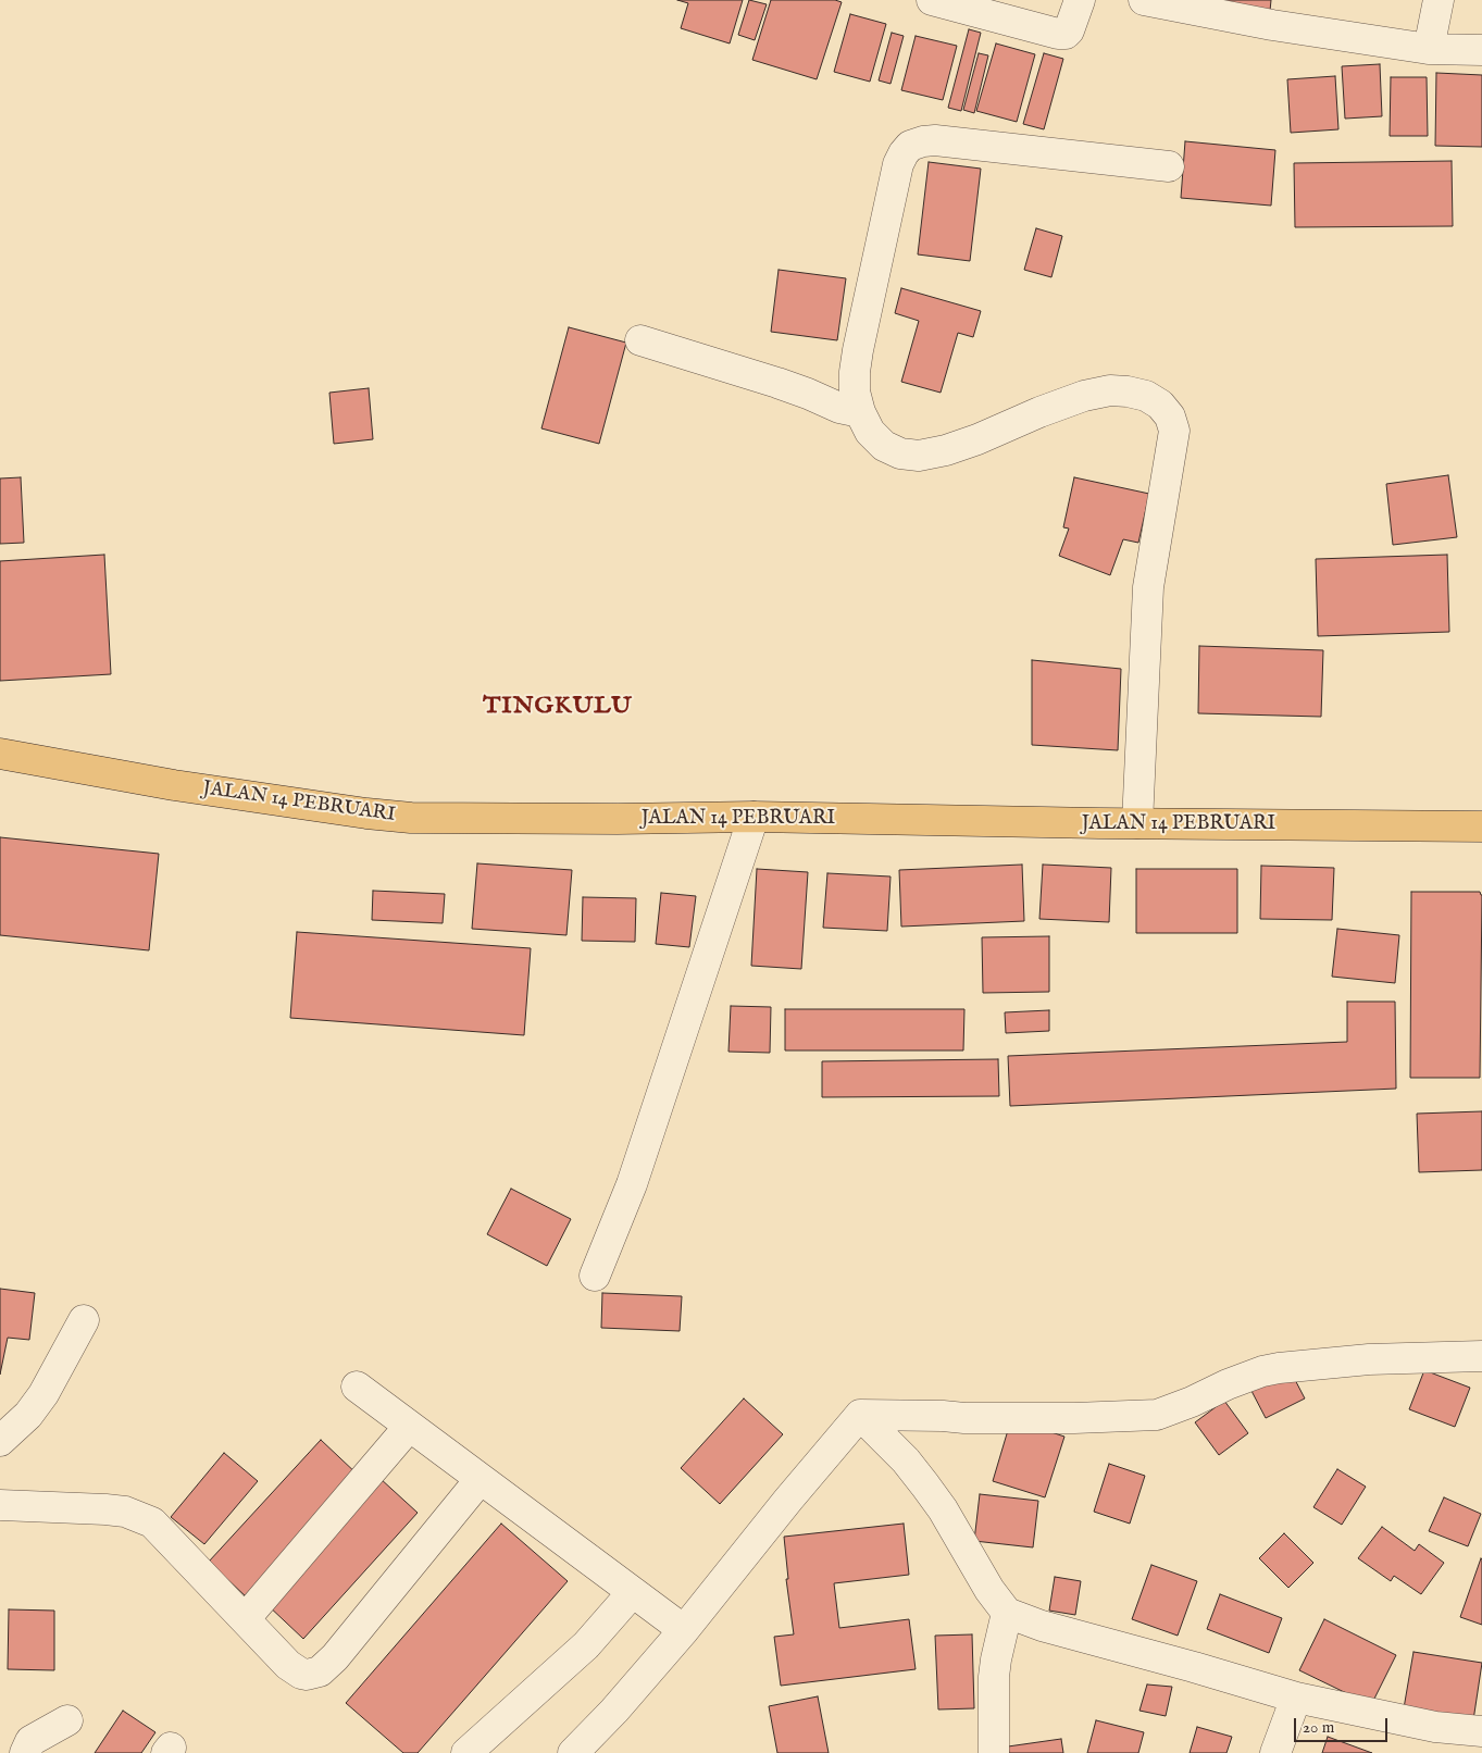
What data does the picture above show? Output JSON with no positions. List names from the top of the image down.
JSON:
{
  "streets": {
    "main road": ["JALAN 14 PEBRUARI"]
  },
  "districts": ["TINGKULU"],
  "scale_bar": "20 m"
}
